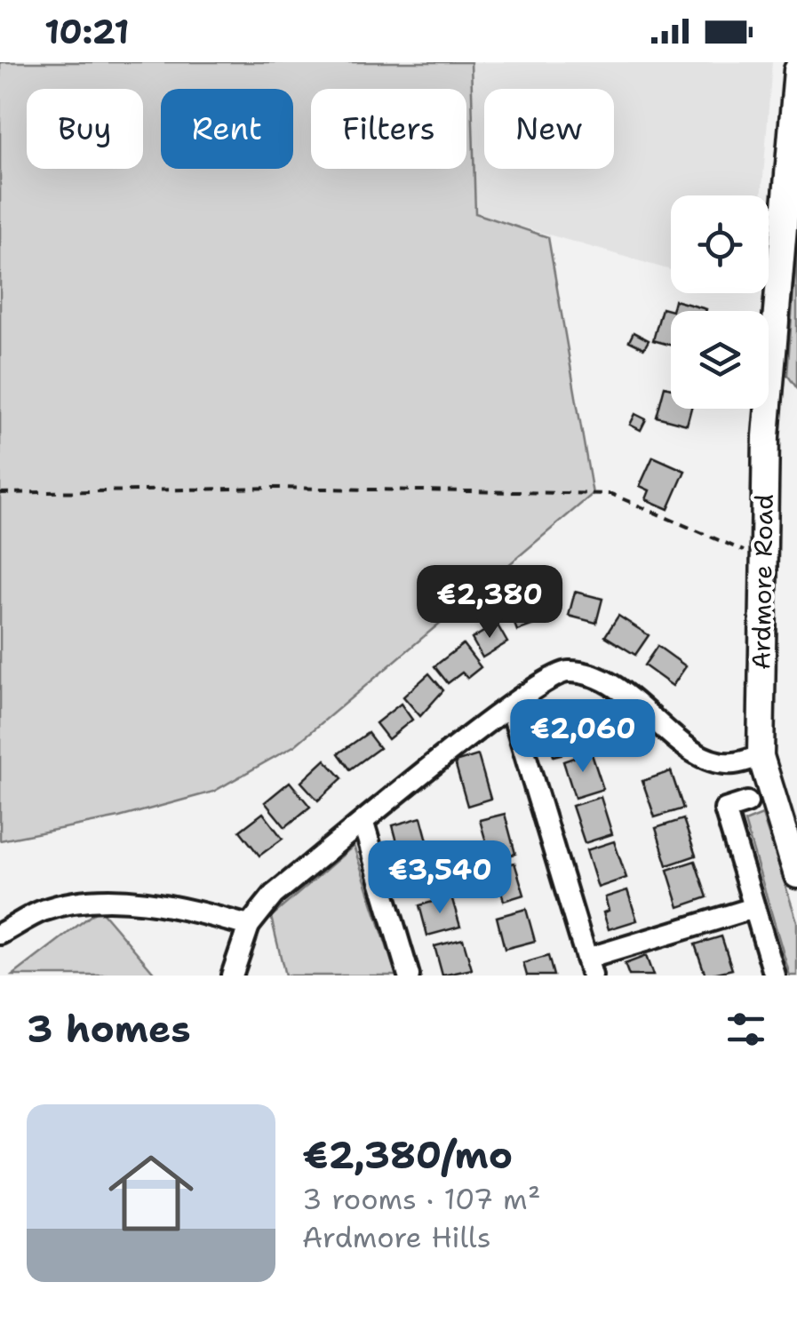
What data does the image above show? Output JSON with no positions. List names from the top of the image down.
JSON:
{
  "streets": {
    "street": ["Ardmore Road"]
  },
  "page": {
    "status": "10:21",
    "chip": [
      "Buy",
      "Rent",
      "Filters",
      "New"
    ],
    "price": ["€2,380", "€2,060", "€3,540"],
    "heading": "3 homes",
    "list": [
      {
        "name": "€2,380/mo",
        "note": "3 rooms · 107 m² · Ardmore Hills"
      }
    ]
  }
}
